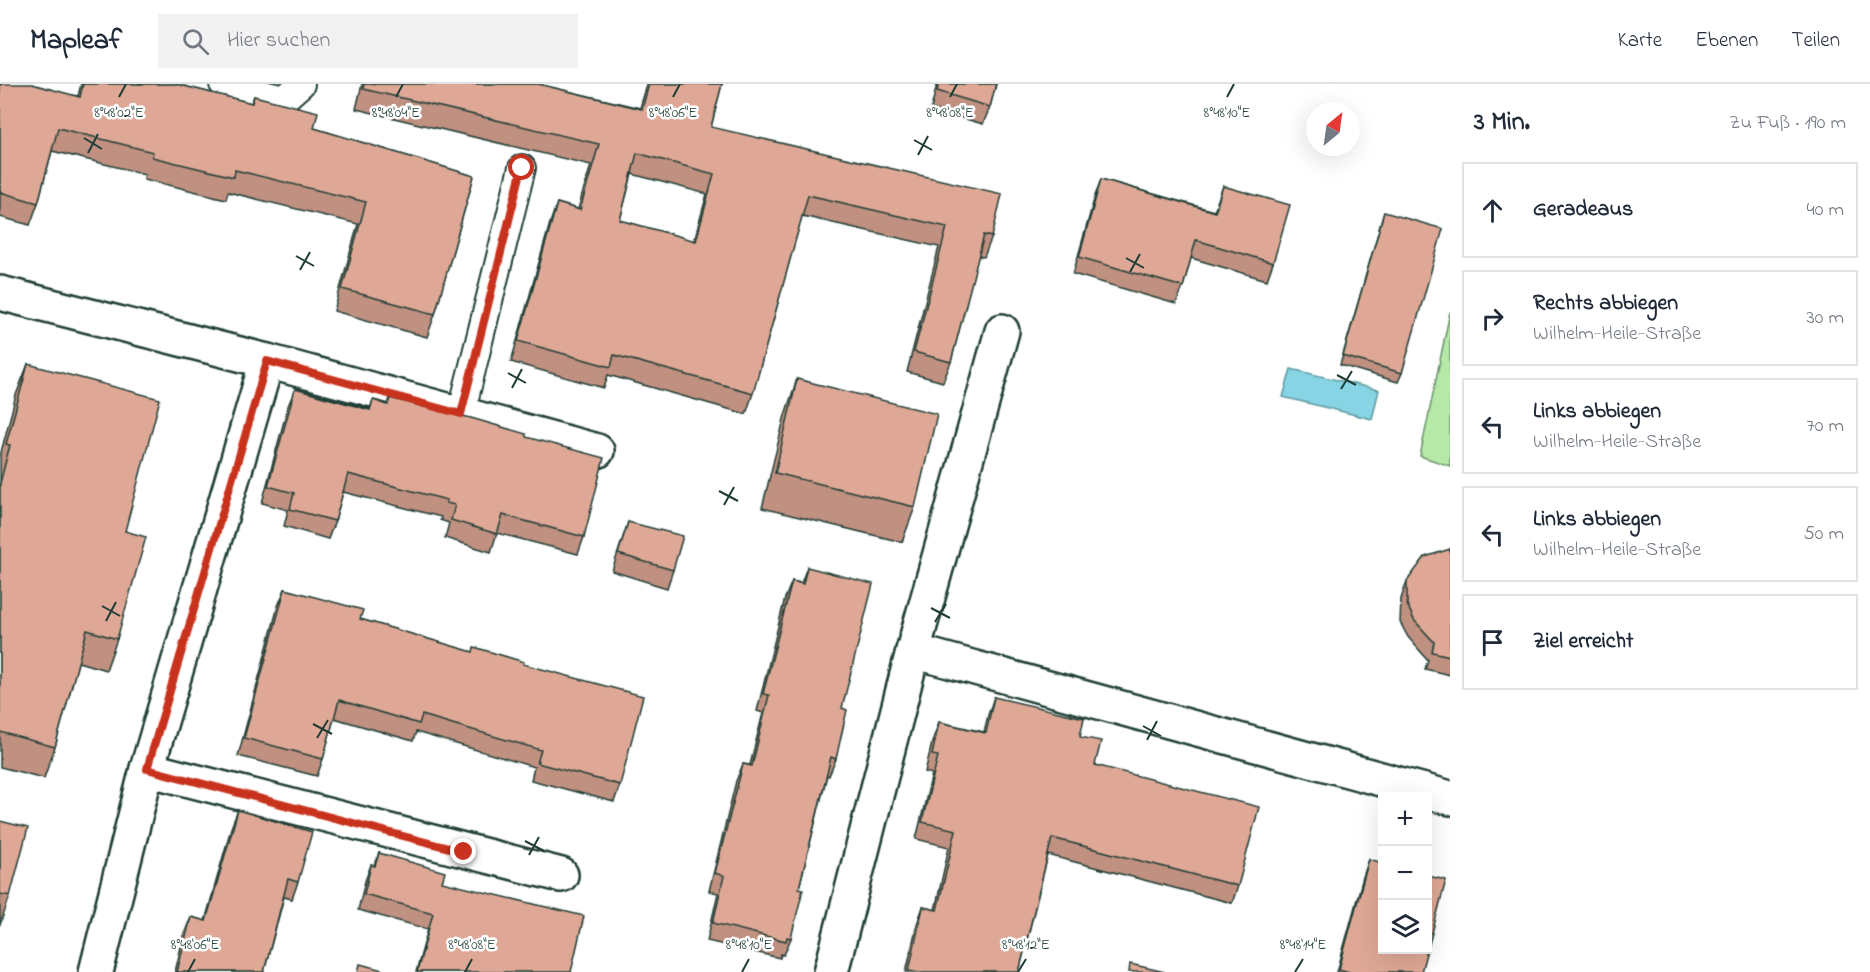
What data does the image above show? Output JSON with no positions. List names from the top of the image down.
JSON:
{
  "north": "top right",
  "page": {
    "header": "Mapleaf",
    "search": "Hier suchen",
    "nav": ["Karte", "Ebenen", "Teilen"],
    "heading": ["3 Min.", "Zu Fuß · 190 m"],
    "list": [
      ["Geradeaus", "40 m"],
      ["Rechts abbiegen", "Wilhelm-Heile-Straße", "30 m"],
      ["Links abbiegen", "Wilhelm-Heile-Straße", "70 m"],
      ["Links abbiegen", "Wilhelm-Heile-Straße", "50 m"],
      "Ziel erreicht"
    ],
    "map_buttons": ["+", "−"]
  },
  "coordinates": [
    "8°48'02\"E",
    "8°48'04\"E",
    "8°48'06\"E",
    "8°48'08\"E",
    "8°48'10\"E",
    "8°48'12\"E",
    "8°48'14\"E"
  ]
}
